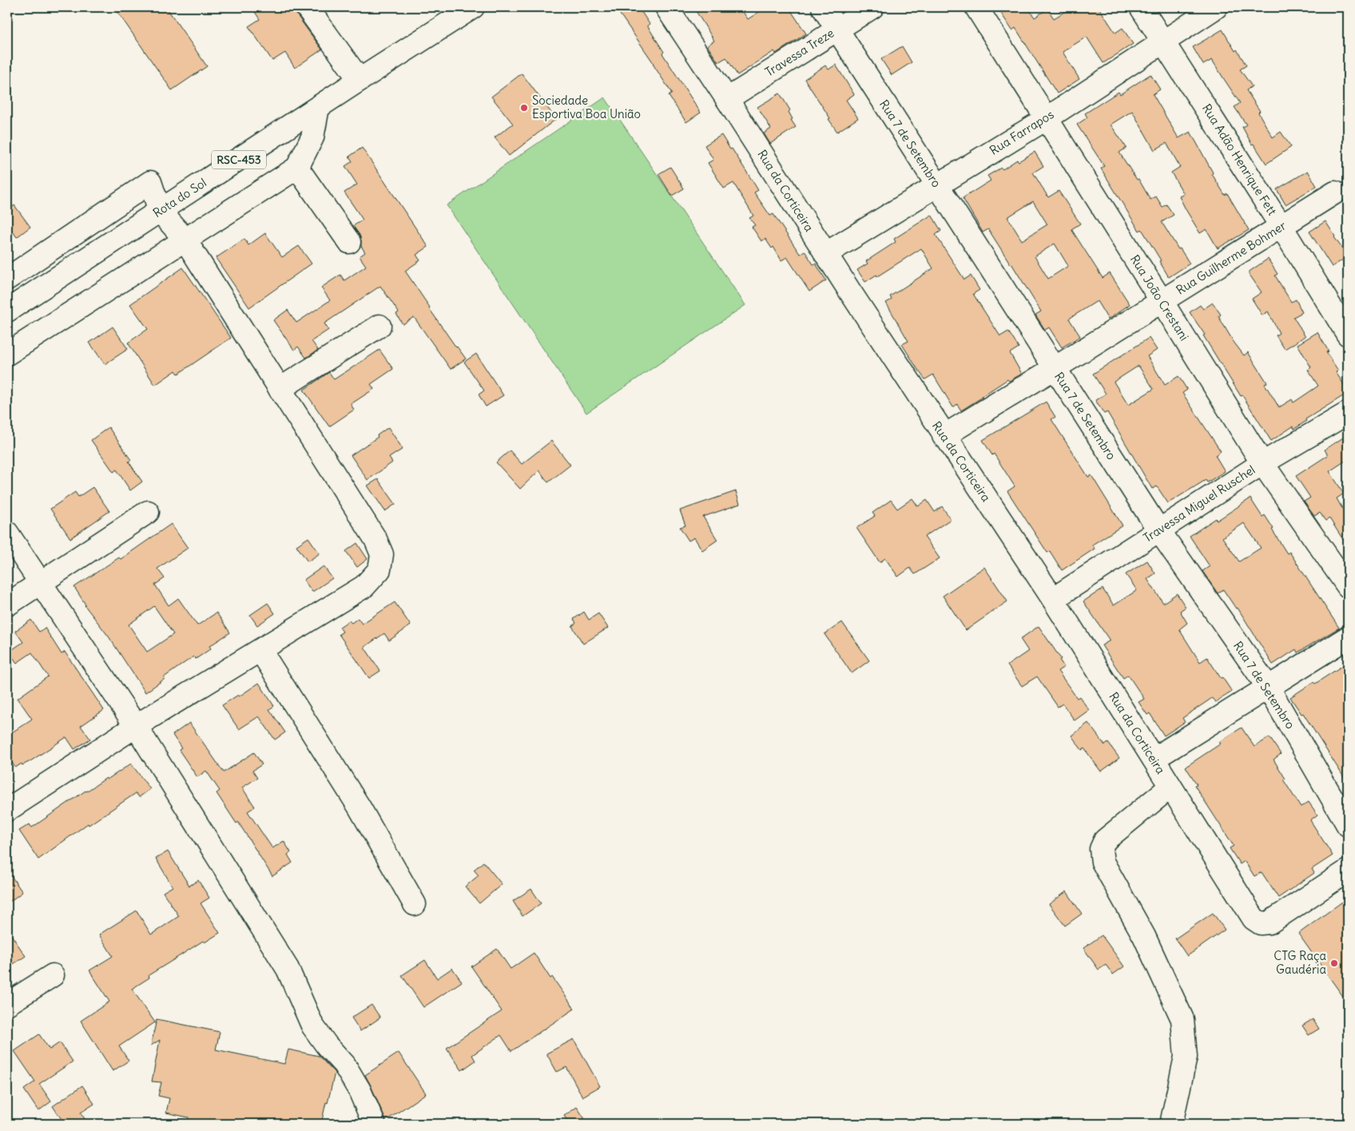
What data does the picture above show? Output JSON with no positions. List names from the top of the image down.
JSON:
{
  "streets": {
    "main road": [
      "Travessa Treze",
      "Rua Farrapos",
      "Rua 7 de Setembro",
      "RSC-453",
      "Rua Adão Henrique Fett",
      "Rua da Corticeira",
      "Rota do Sol",
      "Rua Guilherme Bohmer",
      "Rua João Crestani",
      "Travessa Miguel Ruschel"
    ]
  },
  "crossings": [
    ["Travessa Treze", "Rua 7 de Setembro"],
    ["Travessa Treze", "Rua da Corticeira"],
    ["Rua Farrapos", "Rua 7 de Setembro"],
    ["Rua Farrapos", "Rua Adão Henrique Fett"],
    ["Rua Farrapos", "Rua da Corticeira"],
    ["Rua Farrapos", "Rua João Crestani"],
    ["Rua 7 de Setembro", "Rua Guilherme Bohmer"],
    ["Rua 7 de Setembro", "Travessa Miguel Ruschel"],
    ["Rua Adão Henrique Fett", "Rua Guilherme Bohmer"],
    ["Rua da Corticeira", "Rua Guilherme Bohmer"],
    ["Rua da Corticeira", "Travessa Miguel Ruschel"],
    ["Rua Guilherme Bohmer", "Rua João Crestani"],
    ["Rua João Crestani", "Travessa Miguel Ruschel"]
  ],
  "places": ["Sociedade Esportiva Boa União", "CTG Raça Gaudéria"]
}
